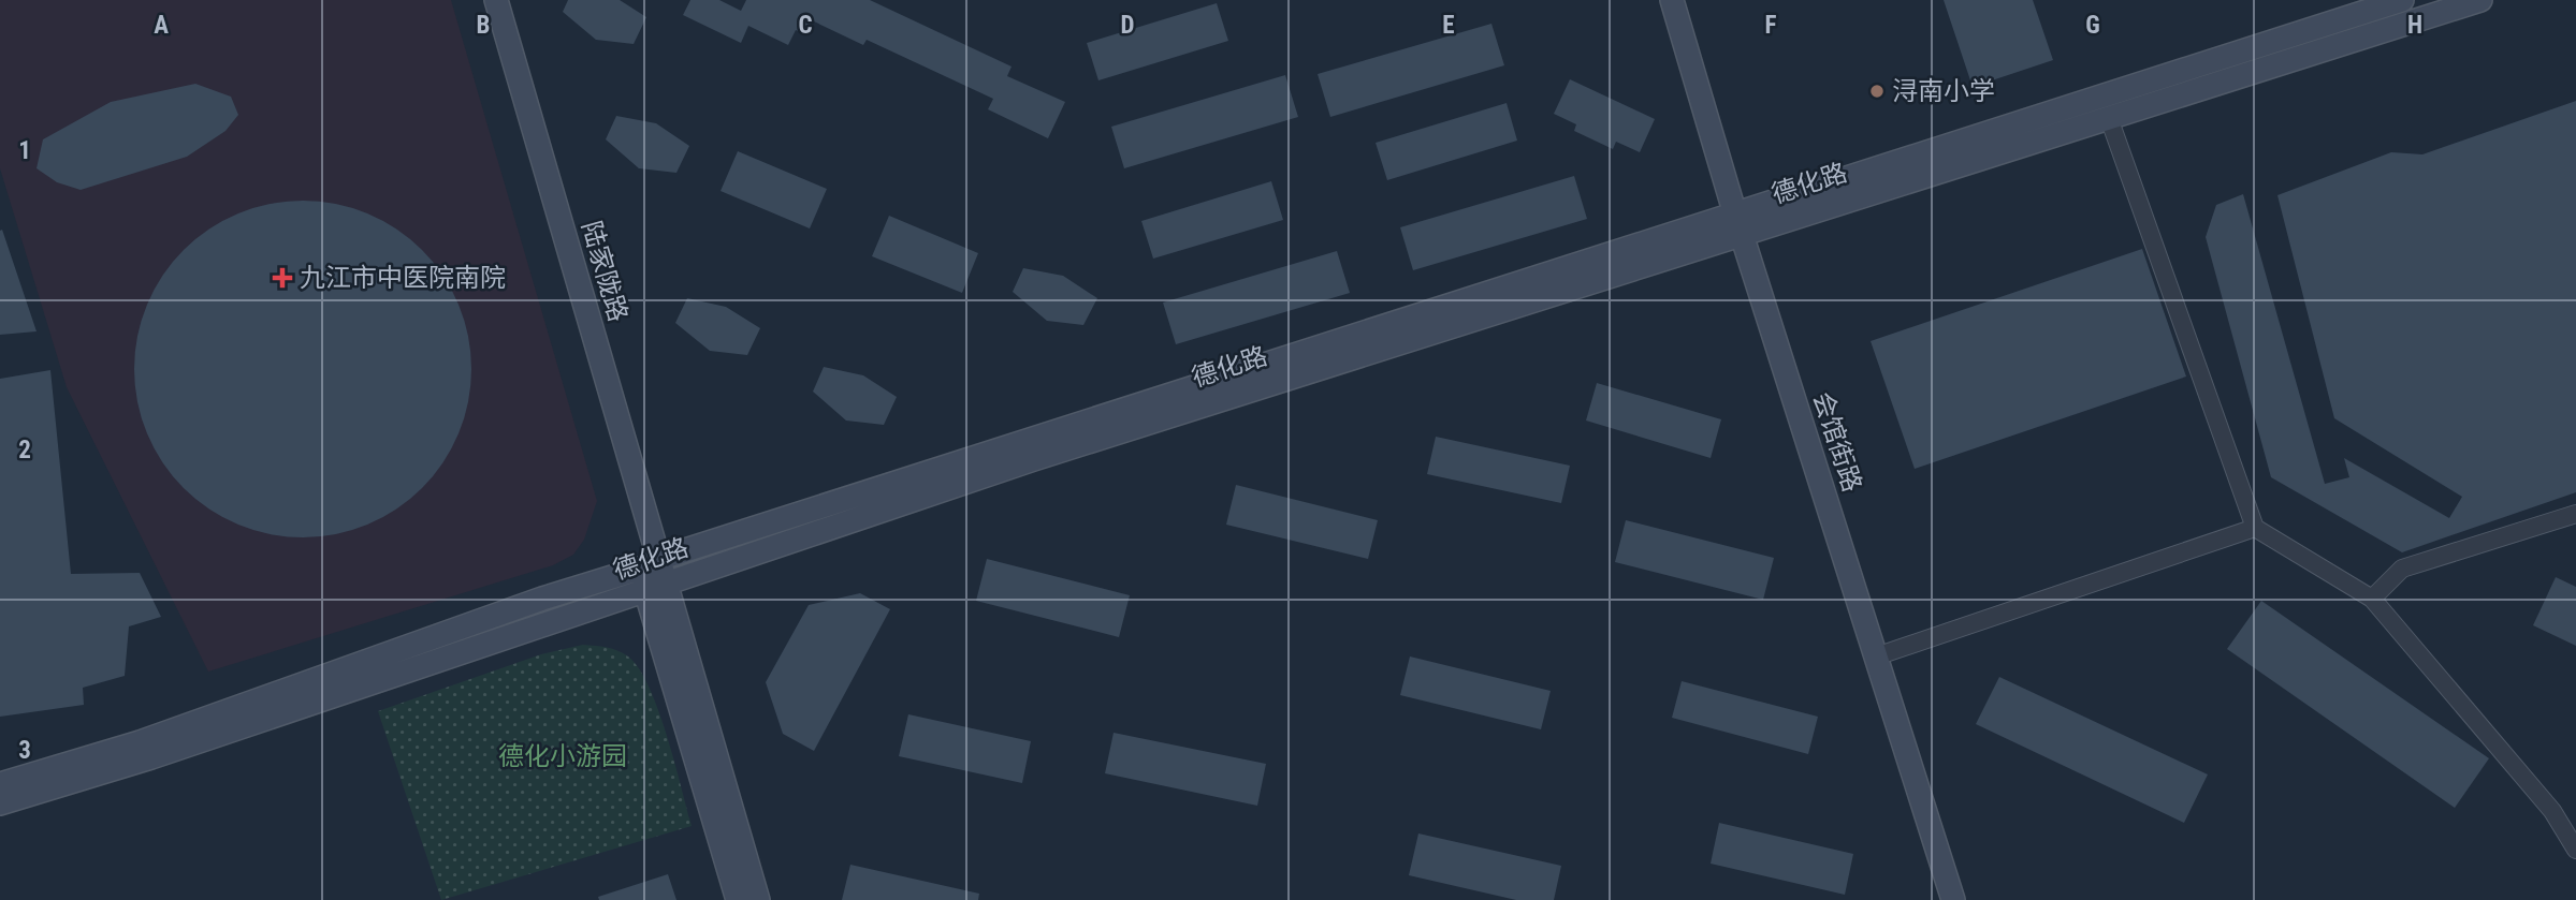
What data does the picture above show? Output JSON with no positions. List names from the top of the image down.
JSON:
{
  "streets": {
    "main road": ["德化路", "陆家陇路", "会馆街路"]
  },
  "crossings": [
    ["德化路", "陆家陇路"],
    ["德化路", "会馆街路"]
  ],
  "parks": ["德化小游园"],
  "places": {
    "other": ["浔南小学"],
    "health": ["九江市中医院南院"]
  },
  "grid": {
    "columns": [
      "A",
      "B",
      "C",
      "D",
      "E",
      "F",
      "G",
      "H"
    ],
    "rows": ["1", "2", "3"]
  }
}
